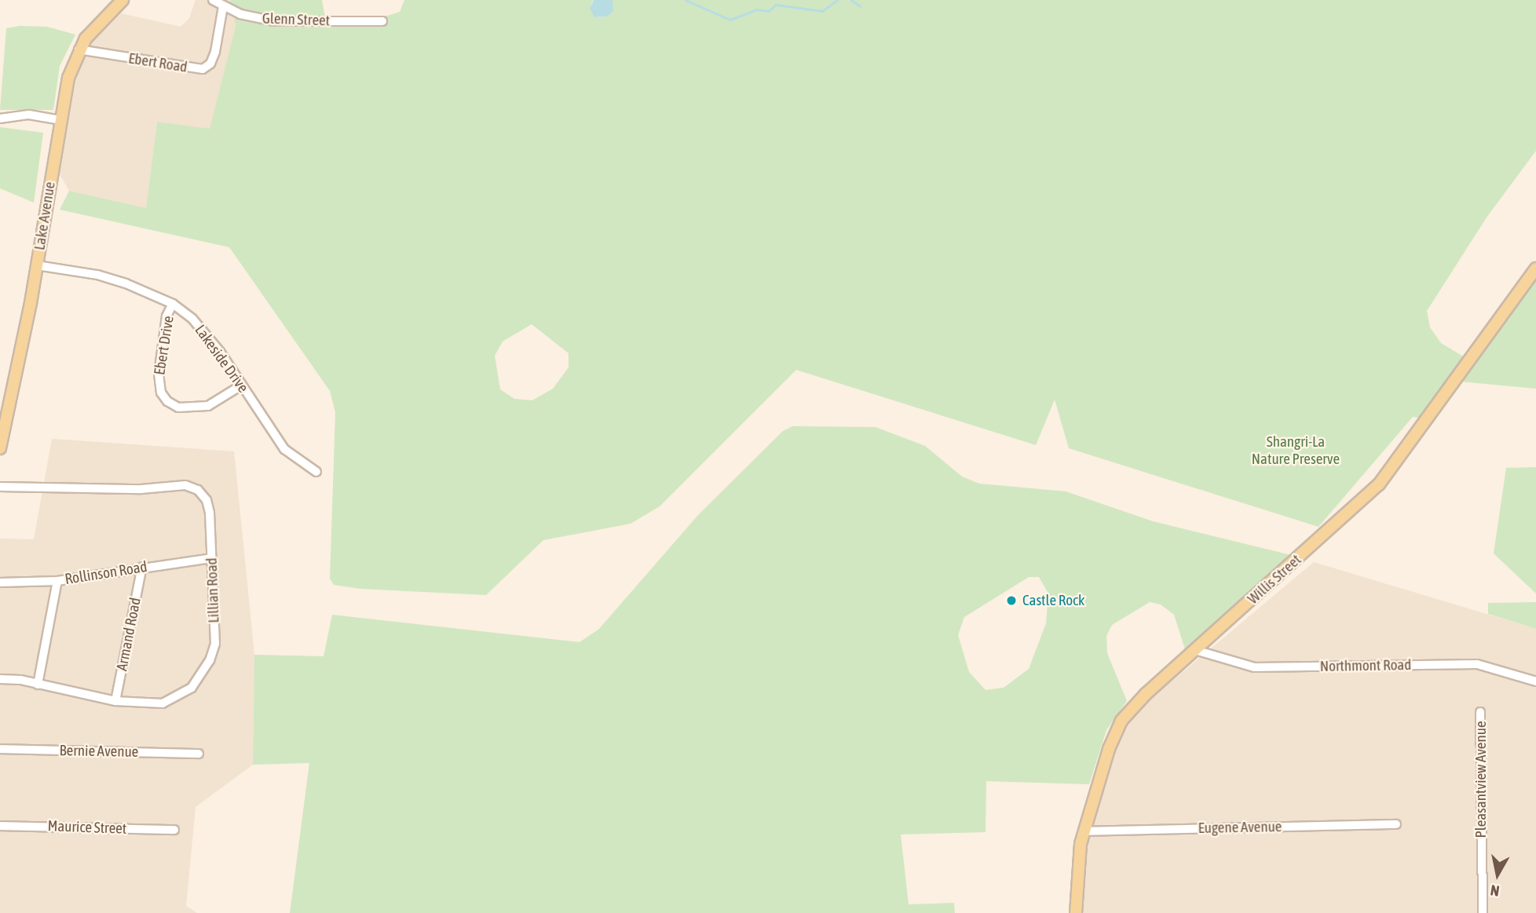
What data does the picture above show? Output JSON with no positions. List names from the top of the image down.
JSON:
{
  "streets": {
    "main road": ["Lake Avenue", "Willis Street"],
    "street": [
      "Glenn Street",
      "Ebert Road",
      "Ebert Drive",
      "Lakeside Drive",
      "Rollinson Road",
      "Lillian Road",
      "Armand Road",
      "Northmont Road",
      "Bernie Avenue",
      "Pleasantview Avenue",
      "Maurice Street",
      "Eugene Avenue"
    ]
  },
  "crossings": [
    ["Glenn Street", "Ebert Road"],
    ["Ebert Road", "Lake Avenue"],
    ["Lake Avenue", "Lakeside Drive"],
    ["Ebert Drive", "Lakeside Drive"],
    ["Rollinson Road", "Lillian Road"],
    ["Rollinson Road", "Armand Road"],
    ["Willis Street", "Northmont Road"],
    ["Willis Street", "Eugene Avenue"],
    ["Lillian Road", "Armand Road"]
  ],
  "parks": ["Shangri-La Nature Preserve"],
  "places": ["Castle Rock"],
  "north": "bottom"
}
